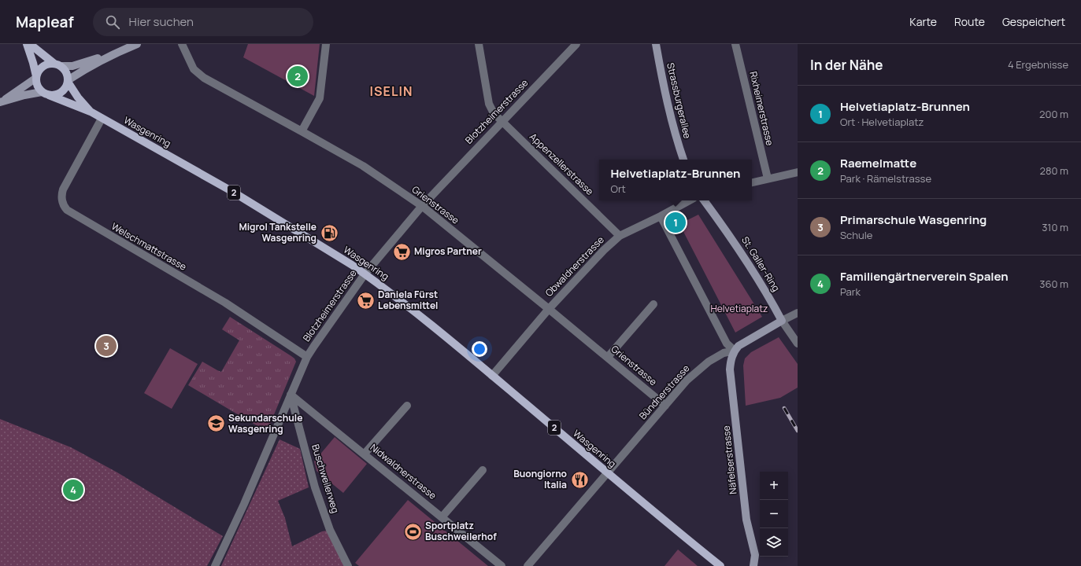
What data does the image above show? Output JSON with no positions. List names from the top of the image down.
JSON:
{
  "streets": {
    "main road": ["Wasgenring", "2"],
    "street": [
      "Strassburgerallee",
      "Rixheimerstrasse",
      "Blotzheimerstrasse",
      "Appenzellerstrasse",
      "Grienstrasse",
      "Welschmattstrasse",
      "St. Galler-Ring",
      "Obwaldnerstrasse",
      "Bündnerstrasse",
      "Näfelserstrasse",
      "Nidwaldnerstrasse",
      "Buschweilerweg"
    ]
  },
  "crossings": [
    ["Blotzheimerstrasse", "Wasgenring"],
    ["Blotzheimerstrasse", "Appenzellerstrasse"],
    ["Blotzheimerstrasse", "Grienstrasse"],
    ["Blotzheimerstrasse", "Welschmattstrasse"],
    ["Blotzheimerstrasse", "Nidwaldnerstrasse"],
    ["Blotzheimerstrasse", "Buschweilerweg"],
    ["Wasgenring", "Welschmattstrasse"],
    ["Wasgenring", "Obwaldnerstrasse"],
    ["Wasgenring", "Bündnerstrasse"],
    ["Appenzellerstrasse", "Obwaldnerstrasse"],
    ["Grienstrasse", "Obwaldnerstrasse"],
    ["Grienstrasse", "Bündnerstrasse"],
    ["St. Galler-Ring", "Bündnerstrasse"],
    ["Bündnerstrasse", "Näfelserstrasse"],
    ["Nidwaldnerstrasse", "Buschweilerweg"]
  ],
  "districts": ["ISELIN"],
  "parks": ["Helvetiaplatz"],
  "places": {
    "fuel station": ["Migrol Tankstelle Wasgenring"],
    "supermarket": ["Migros Partner", "Daniela Fürst Lebensmittel"],
    "school or university": ["Sekundarschule Wasgenring"],
    "restaurant": ["Buongiorno Italia"],
    "sports": ["Sportplatz Buschweilerhof"]
  },
  "page": {
    "header": "Mapleaf",
    "search": "Hier suchen",
    "nav": ["Karte", "Route", "Gespeichert"],
    "heading": ["In der Nähe", "4 Ergebnisse"],
    "pins": [
      "2",
      "1",
      "3",
      "4"
    ],
    "list": [
      {
        "mark": "1",
        "name": "Helvetiaplatz-Brunnen",
        "note": "Ort · Helvetiaplatz",
        "value": "200 m"
      },
      {
        "mark": "2",
        "name": "Raemelmatte",
        "note": "Park · Rämelstrasse",
        "value": "280 m"
      },
      {
        "mark": "3",
        "name": "Primarschule Wasgenring",
        "note": "Schule",
        "value": "310 m"
      },
      {
        "mark": "4",
        "name": "Familiengärtnerverein Spalen",
        "note": "Park",
        "value": "360 m"
      }
    ],
    "popup": ["Helvetiaplatz-Brunnen", "Ort"],
    "map_buttons": ["+", "−"]
  }
}
